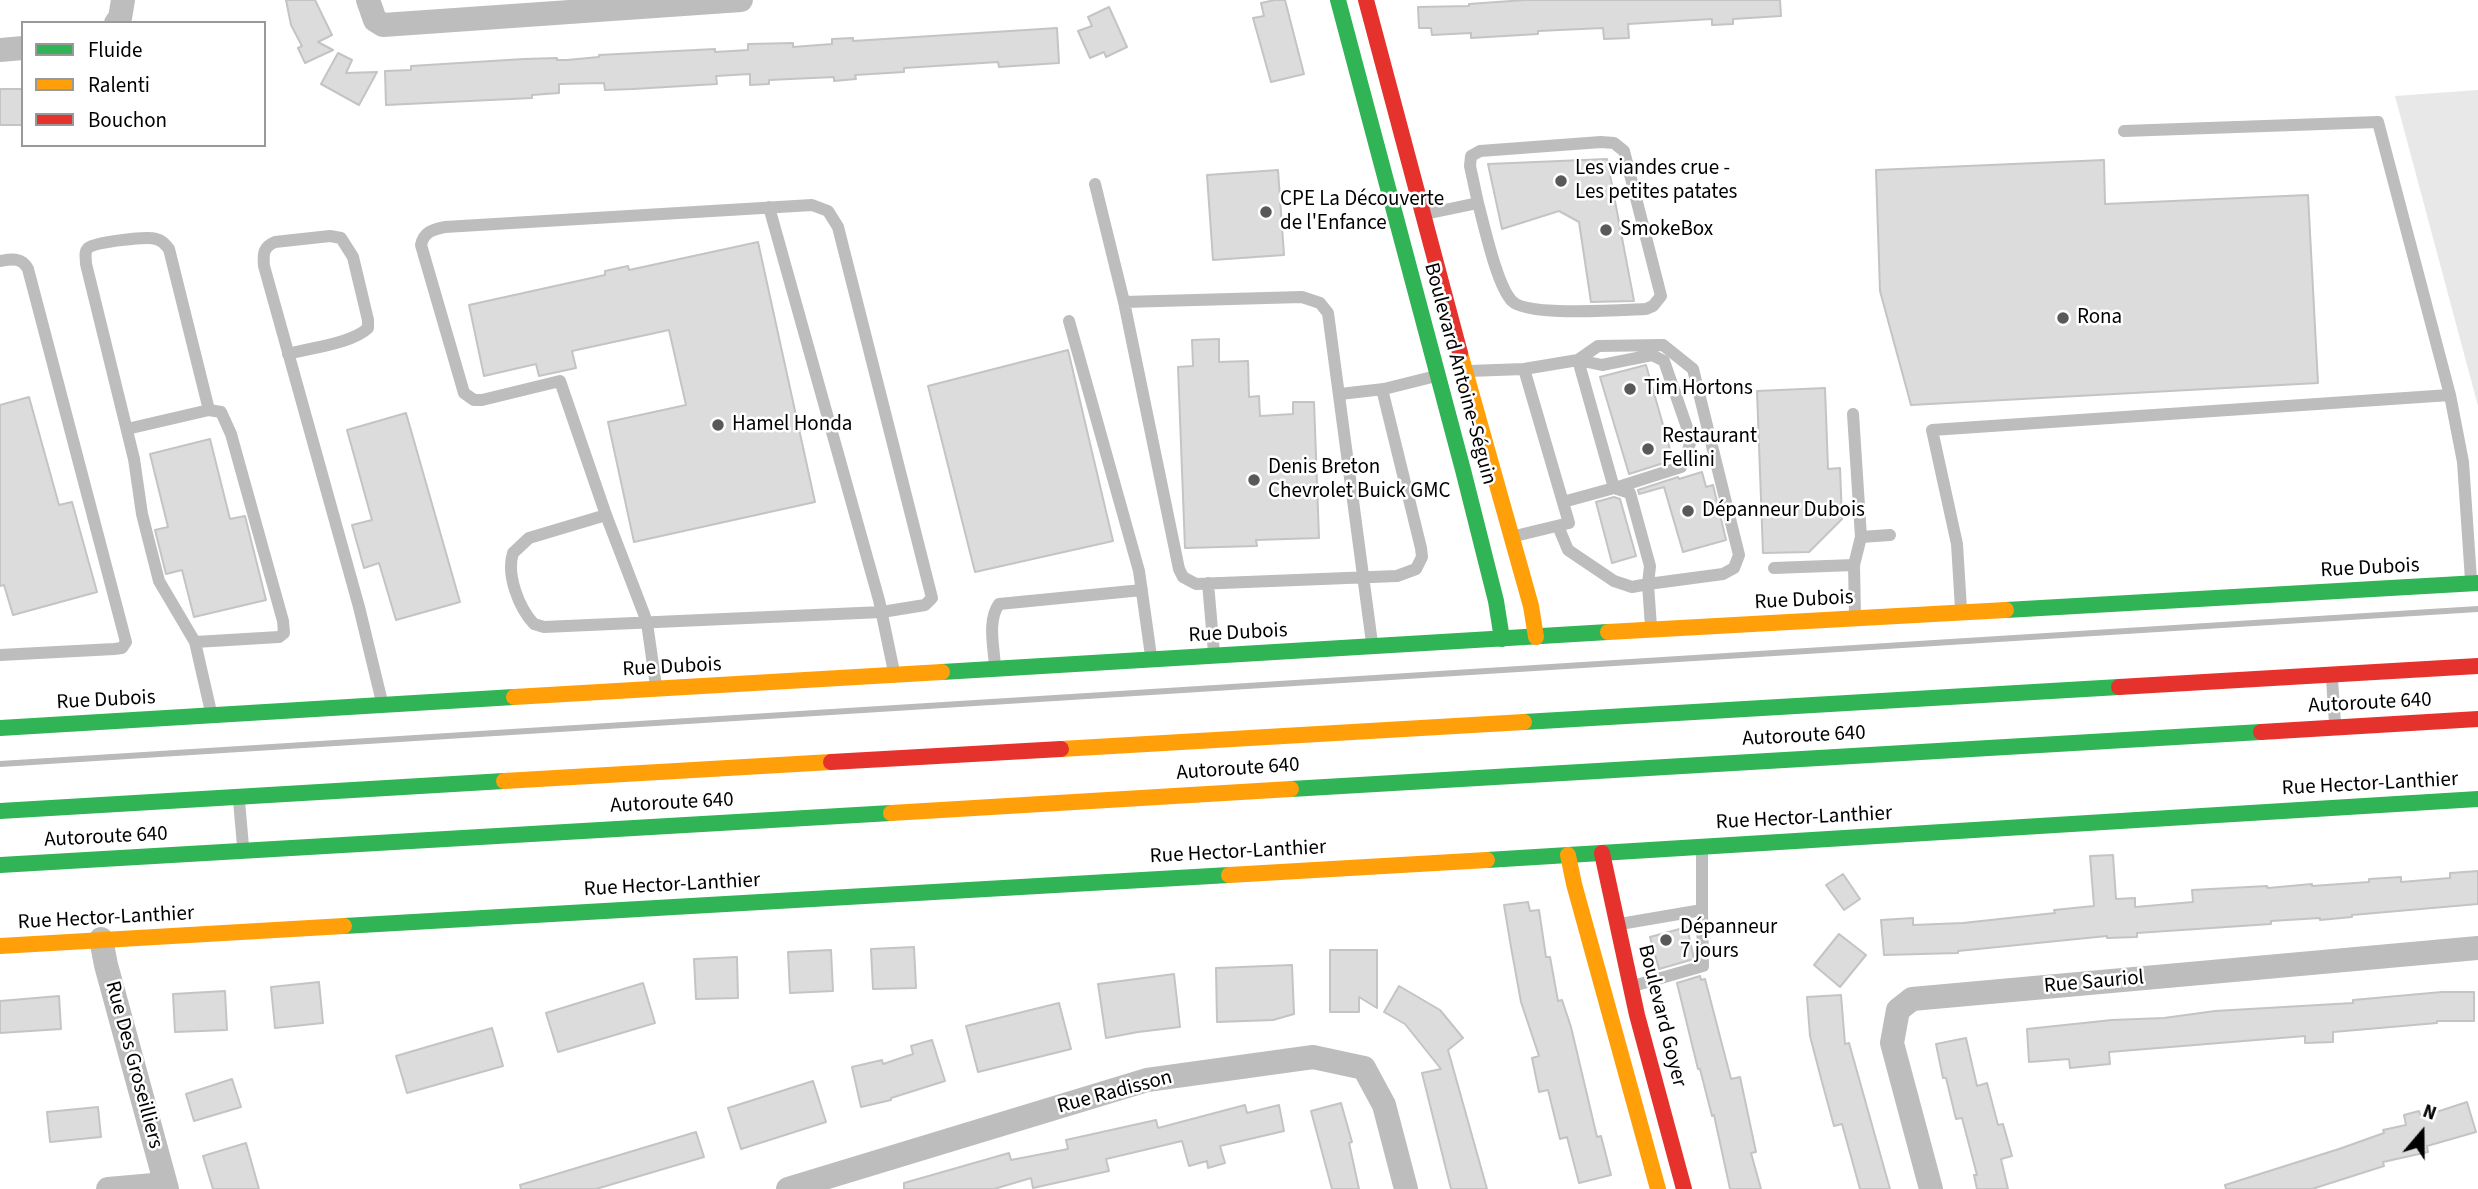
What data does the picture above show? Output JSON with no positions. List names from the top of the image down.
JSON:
{
  "streets": {
    "main road": [
      "Boulevard Antoine-Séguin",
      "Rue Dubois",
      "Autoroute 640",
      "Rue Hector-Lanthier",
      "Boulevard Goyer"
    ],
    "street": ["Rue Sauriol", "Rue Des Groseilliers", "Rue Radisson"]
  },
  "crossings": [
    ["Boulevard Antoine-Séguin", "Rue Dubois"],
    ["Rue Hector-Lanthier", "Boulevard Goyer"],
    ["Rue Hector-Lanthier", "Rue Des Groseilliers"]
  ],
  "places": [
    "Les viandes crue - Les petites patates",
    "CPE La Découverte de l'Enfance",
    "SmokeBox",
    "Rona",
    "Tim Hortons",
    "Hamel Honda",
    "Restaurant Fellini",
    "Denis Breton Chevrolet Buick GMC",
    "Dépanneur Dubois",
    "Dépanneur 7 jours"
  ],
  "legend": ["Fluide", "Ralenti", "Bouchon"],
  "north": "top"
}
